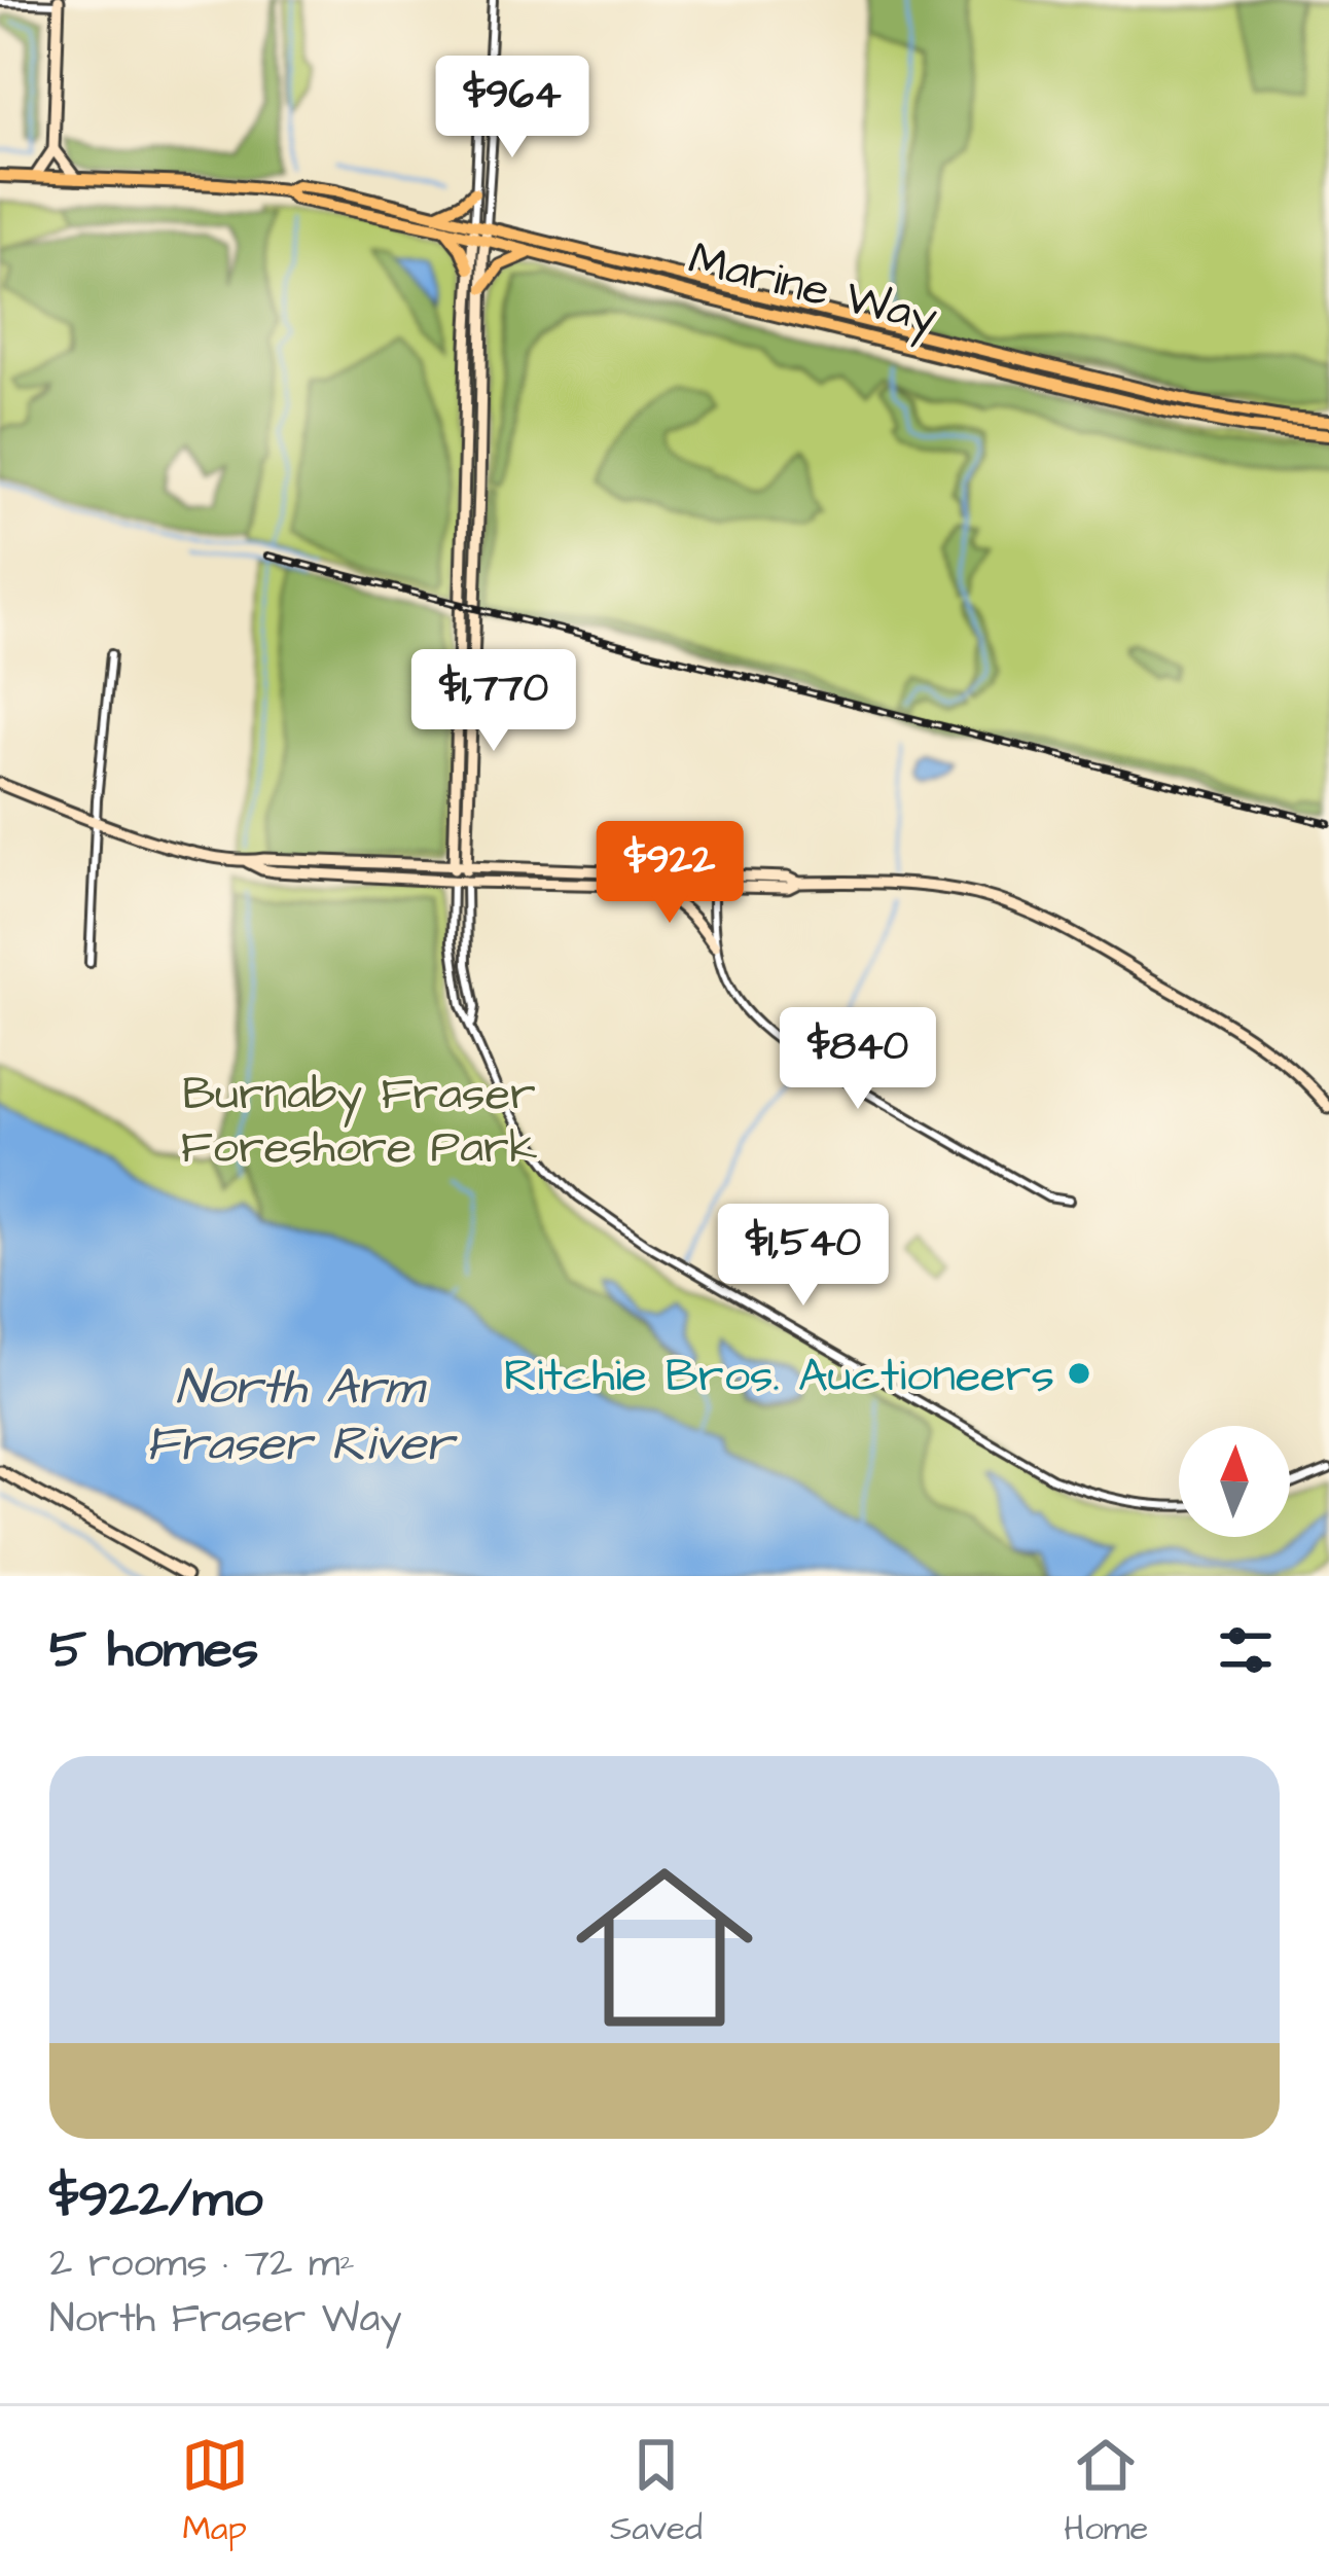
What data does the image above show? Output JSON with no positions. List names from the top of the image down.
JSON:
{
  "streets": {
    "main road": ["Marine Way"]
  },
  "water": ["North Arm Fraser River"],
  "parks": ["Burnaby Fraser Foreshore Park"],
  "places": ["Ritchie Bros. Auctioneers"],
  "north": "top",
  "page": {
    "price": [
      "$964",
      "$1,770",
      "$922",
      "$840",
      "$1,540"
    ],
    "heading": "5 homes",
    "list": [
      {
        "name": "$922/mo",
        "note": "2 rooms · 72 m² · North Fraser Way"
      }
    ],
    "tabs": ["Map", "Saved", "Home"]
  }
}
